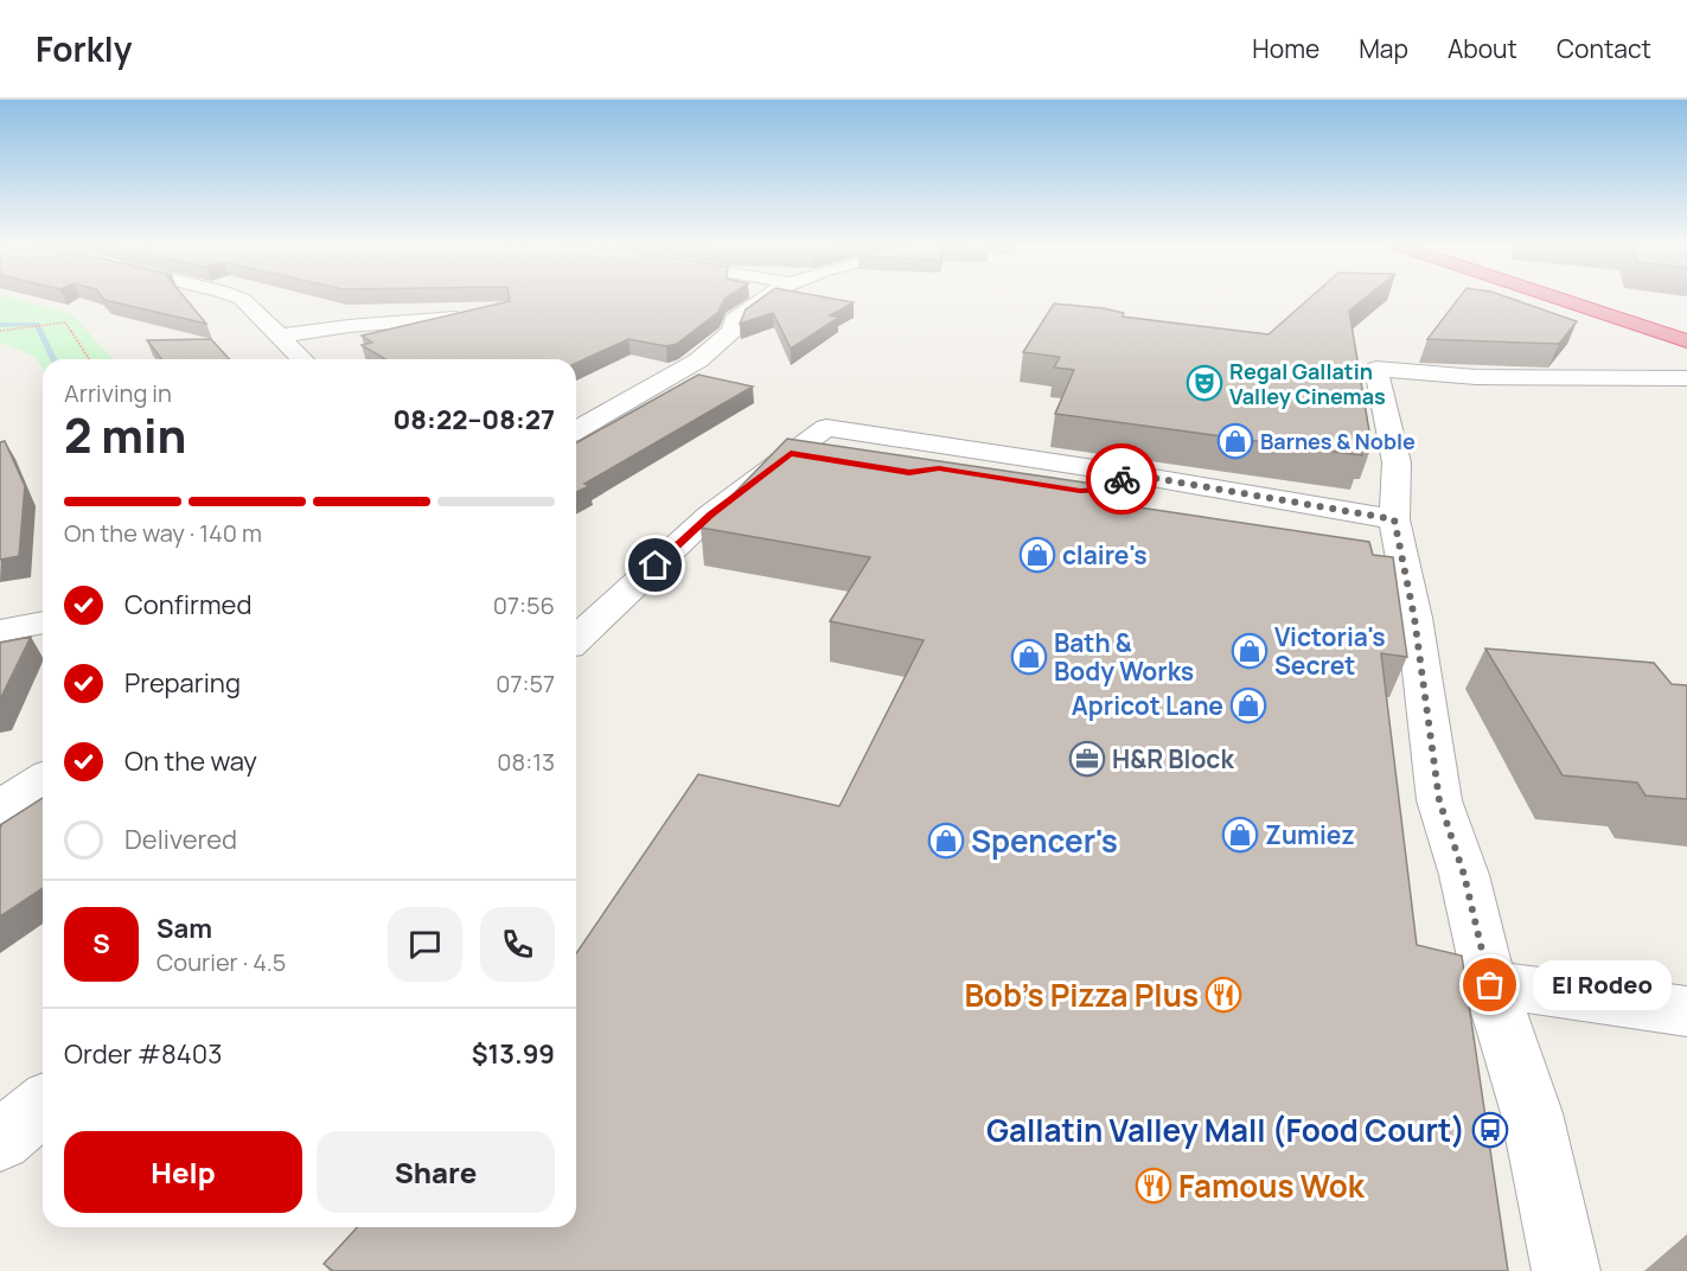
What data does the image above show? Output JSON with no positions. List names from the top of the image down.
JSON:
{
  "places": {
    "theatre": ["Regal Gallatin Valley Cinemas"],
    "shop": [
      "Barnes & Noble",
      "claire's",
      "Victoria's Secret",
      "Bath & Body Works",
      "Apricot Lane",
      "Zumiez",
      "Spencer's"
    ],
    "office": ["H&R Block"],
    "other": ["El Rodeo"],
    "restaurant": ["Bob's Pizza Plus", "Famous Wok"],
    "bus stop": ["Gallatin Valley Mall (Food Court)"]
  },
  "page": {
    "header": "Forkly",
    "nav": [
      "Home",
      "Map",
      "About",
      "Contact"
    ],
    "heading": ["2 min", "Arriving in", "08:22–08:27"],
    "panel": [
      "Sam",
      "Courier · 4.5",
      "Order #8403",
      "$13.99"
    ],
    "bar": "On the way · 140 m",
    "list": [
      ["Confirmed", "07:56"],
      ["Preparing", "07:57"],
      ["On the way", "08:13"],
      "Delivered"
    ],
    "round": "S",
    "bubble": "El Rodeo",
    "buttons": ["Help", "Share"]
  }
}
